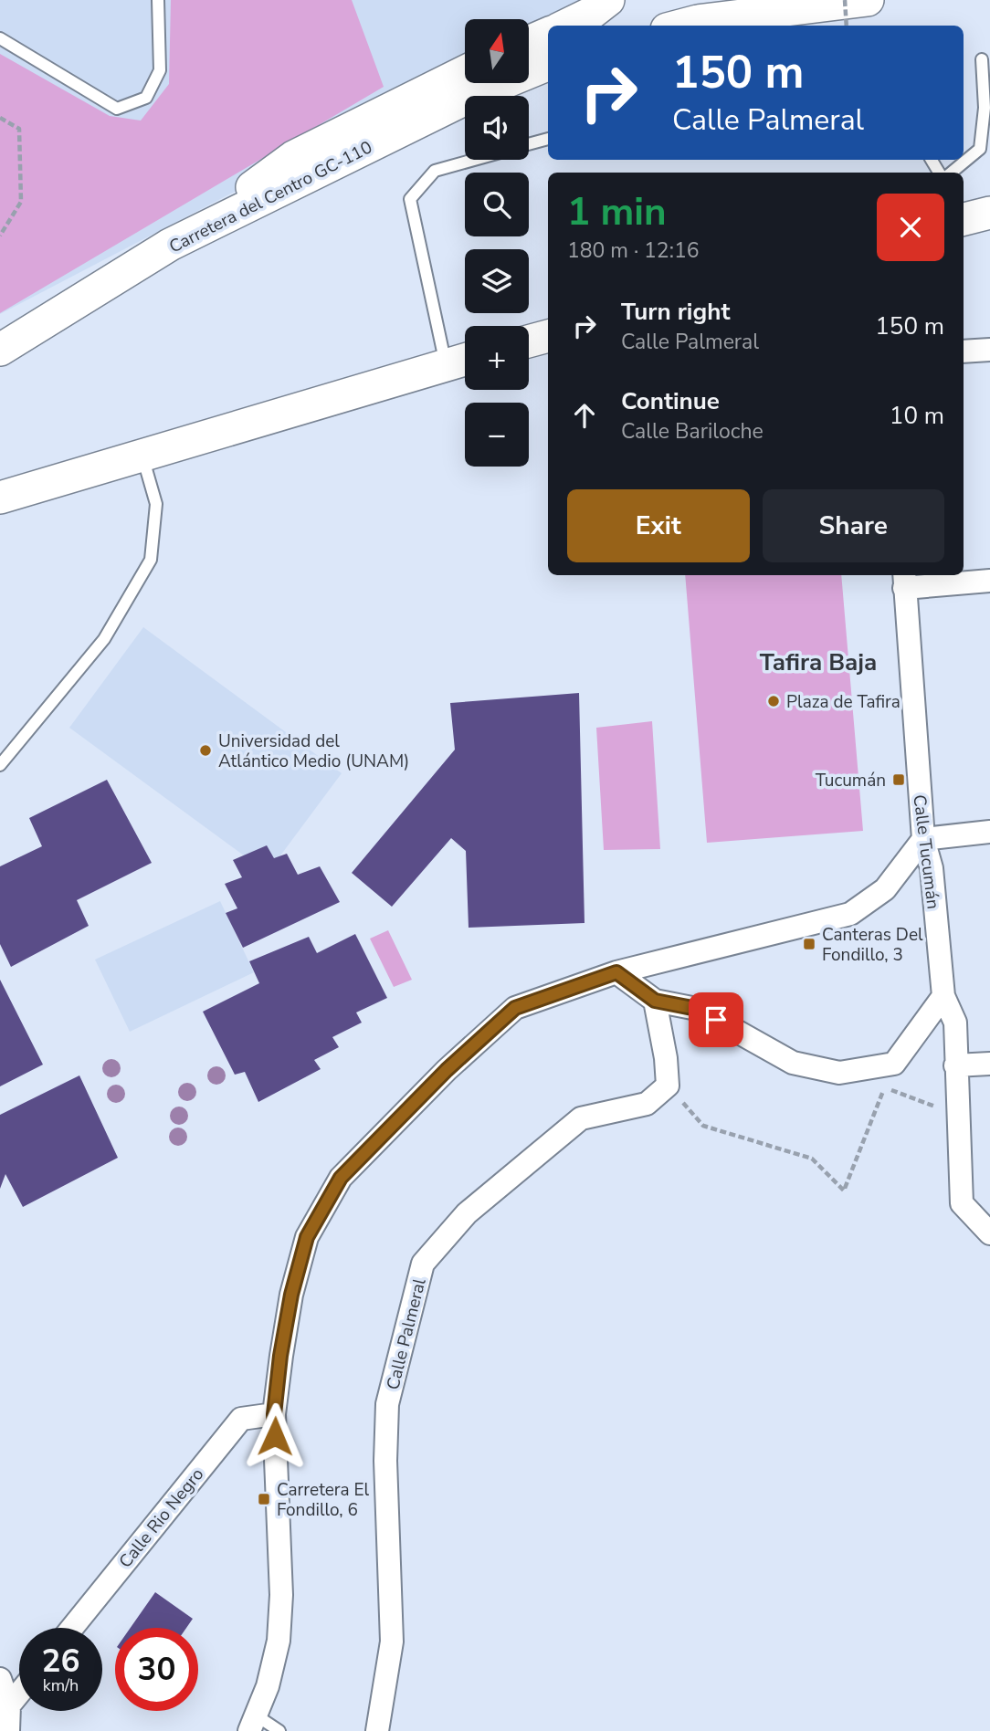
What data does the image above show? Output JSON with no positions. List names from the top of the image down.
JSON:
{
  "streets": {
    "main road": ["Carretera del Centro GC-110"],
    "street": ["Calle Tucumán", "Calle Palmeral", "Calle Rio Negro"]
  },
  "districts": ["Tafira Baja"],
  "places": {
    "other": ["Plaza de Tafira", "Universidad del Atlántico Medio (UNAM)"],
    "transit": ["Tucumán", "Canteras Del Fondillo, 3", "Carretera El Fondillo, 6"]
  },
  "north": "top",
  "page": {
    "map_buttons": ["+", "−"],
    "turn": ["150 m", "Calle Palmeral"],
    "heading": ["1 min", "180 m · 12:16"],
    "list": [
      {
        "name": "Turn right",
        "note": "Calle Palmeral",
        "value": "150 m"
      },
      {
        "name": "Continue",
        "note": "Calle Bariloche",
        "value": "10 m"
      }
    ],
    "buttons": ["Exit", "Share"],
    "speed": "26 km/h",
    "limit": "30"
  }
}
